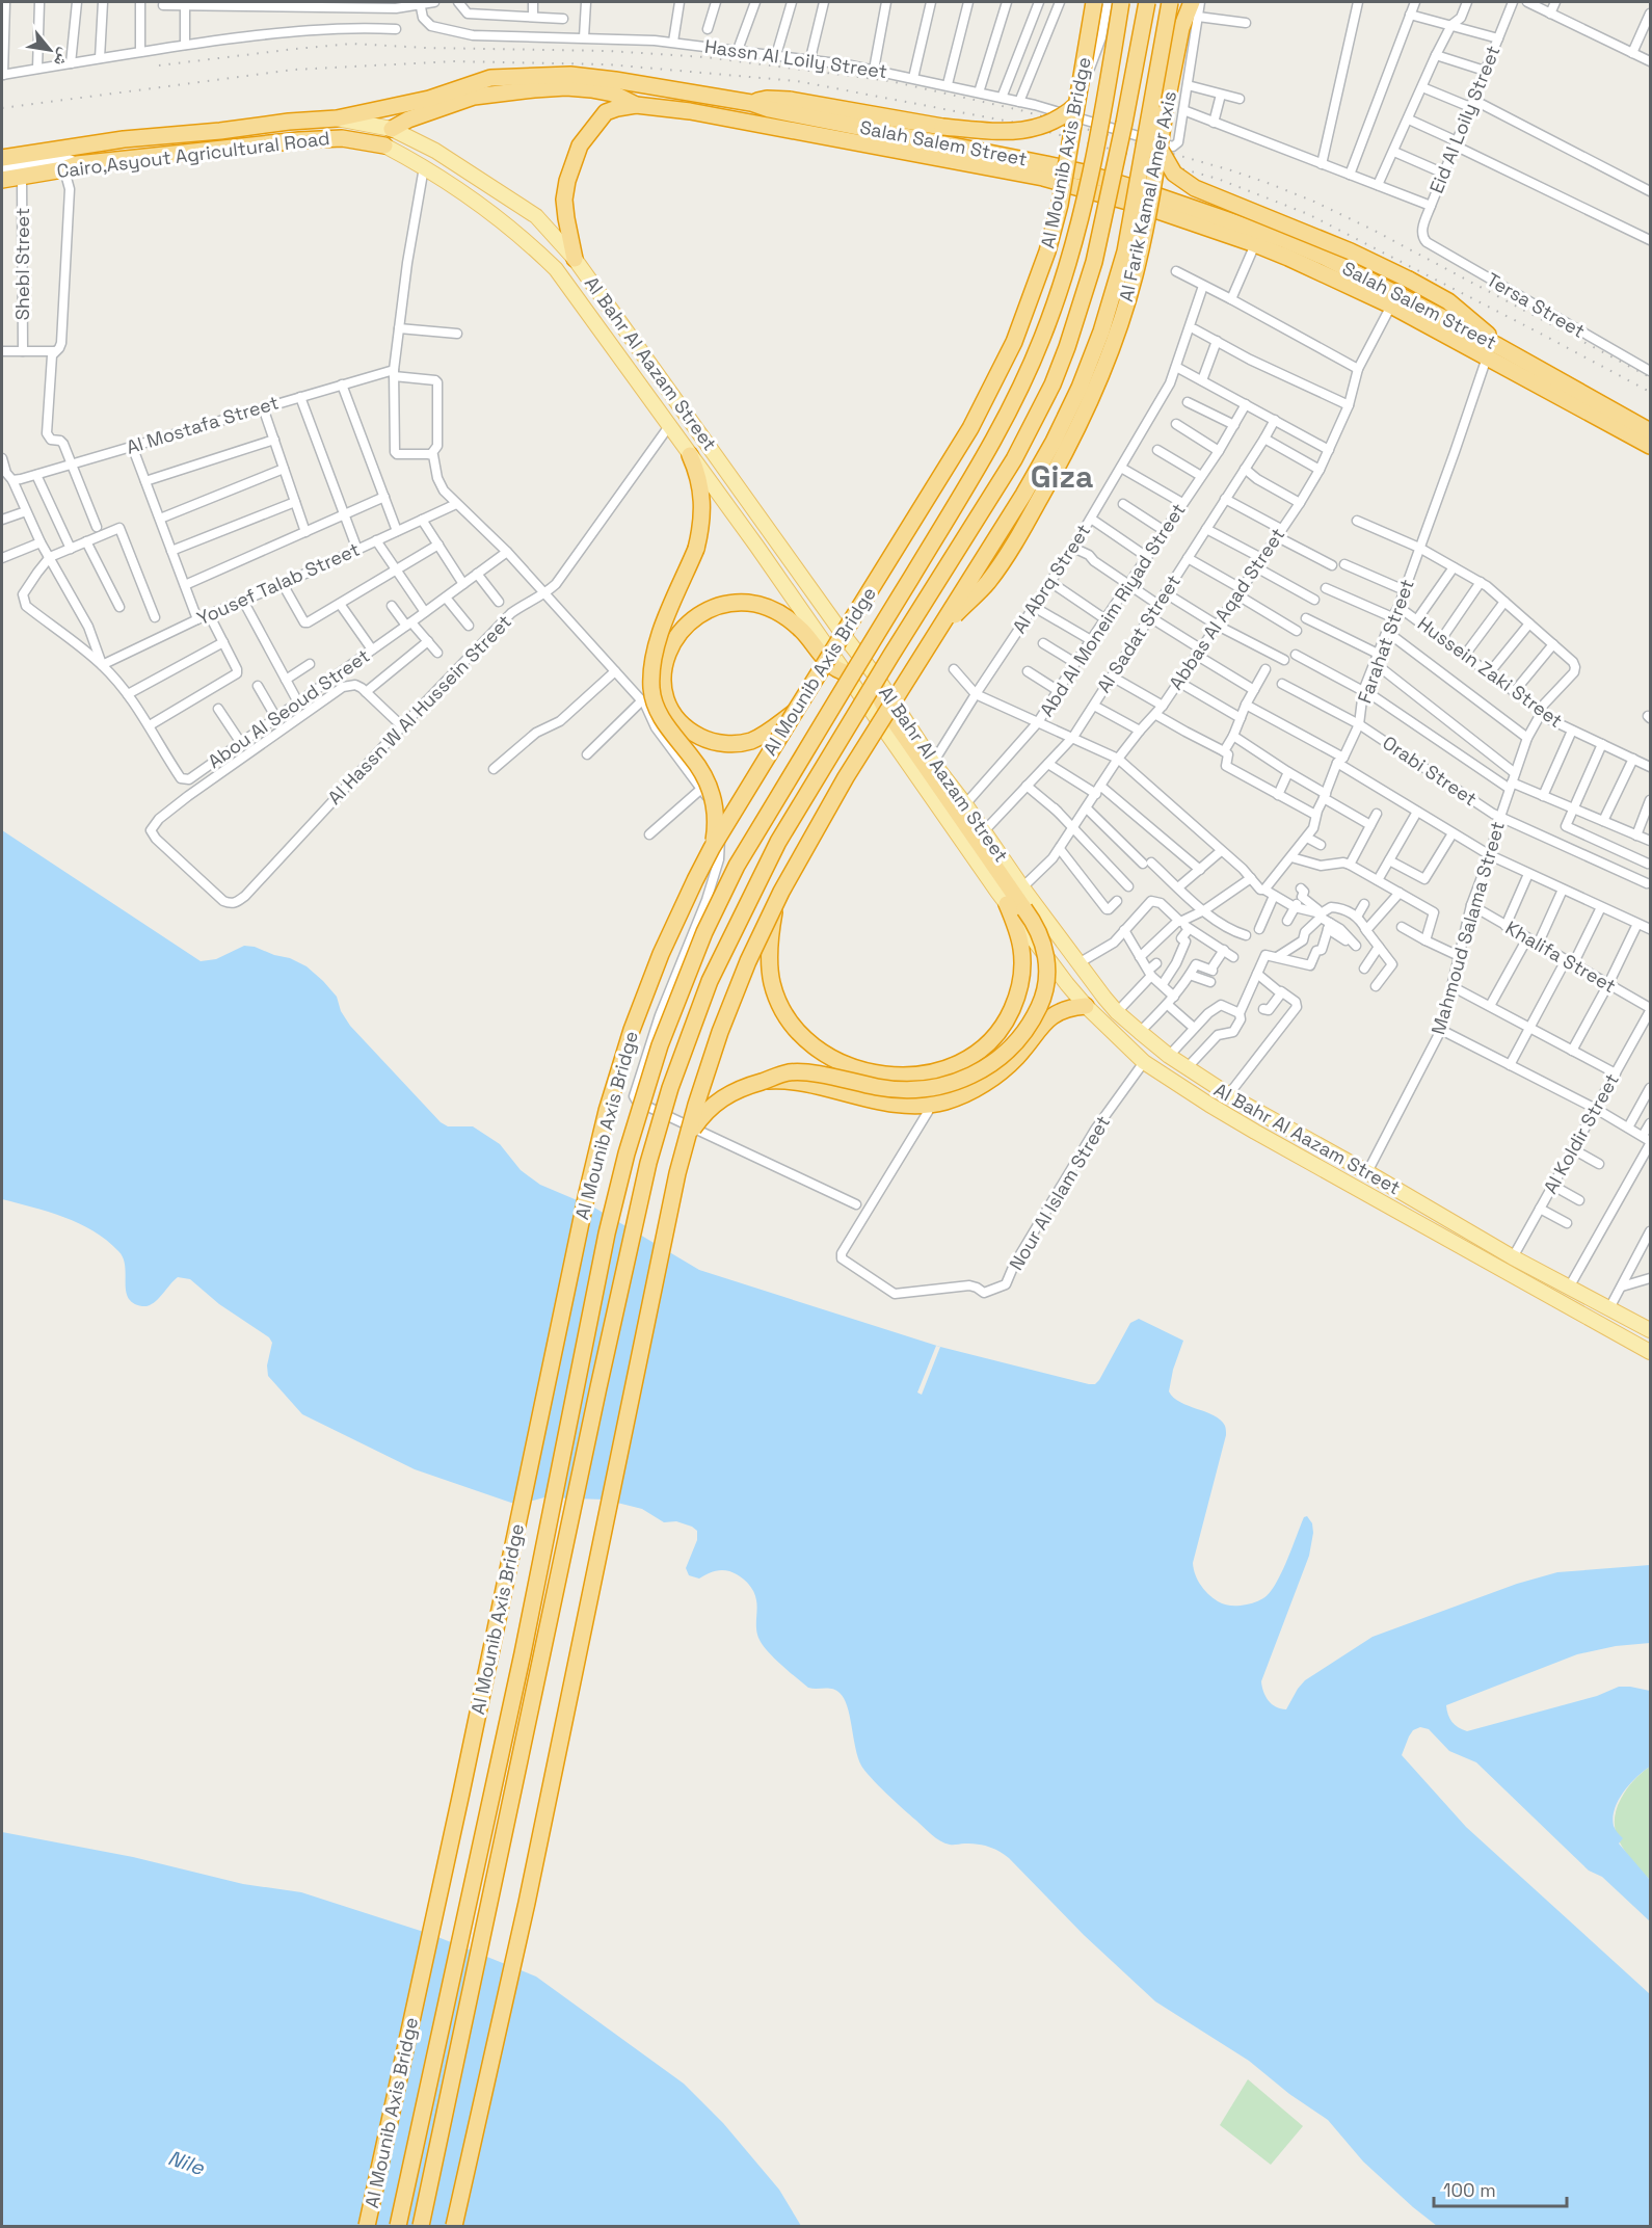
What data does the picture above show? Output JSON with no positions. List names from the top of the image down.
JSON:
{
  "streets": {
    "highway": [
      "Salah Salem Street",
      "Al Mounib Axis Bridge",
      "Cairo,Asyout Agricultural Road",
      "Al Farik Kamal Amer Axis"
    ],
    "main road": ["Al Bahr Al Aazam Street"],
    "street": [
      "Hassn Al Loily Street",
      "Eid Al Loily Street",
      "Shebl Street",
      "Tersa Street",
      "Al Mostafa Street",
      "Al Abrq Street",
      "Yousef Talab Street",
      "Abbas Al Aqad Street",
      "Abd Al Moneim Riyad Street",
      "Al Sadat Street",
      "Farahat Street",
      "Hussein Zaki Street",
      "Abou Al Seoud Street",
      "Al Hassn W Al Hussein Street",
      "Orabi Street",
      "Mahmoud Salama Street",
      "Khalifa Street",
      "Al Koldir Street",
      "Nour Al Islam Street"
    ]
  },
  "crossings": [
    ["Eid Al Loily Street", "Tersa Street"],
    ["Salah Salem Street", "Cairo,Asyout Agricultural Road"],
    ["Salah Salem Street", "Al Bahr Al Aazam Street"],
    ["Salah Salem Street", "Abbas Al Aqad Street"],
    ["Salah Salem Street", "Farahat Street"],
    ["Cairo,Asyout Agricultural Road", "Shebl Street"],
    ["Cairo,Asyout Agricultural Road", "Al Bahr Al Aazam Street"],
    ["Al Bahr Al Aazam Street", "Al Abrq Street"],
    ["Al Bahr Al Aazam Street", "Abbas Al Aqad Street"],
    ["Al Bahr Al Aazam Street", "Abd Al Moneim Riyad Street"],
    ["Al Bahr Al Aazam Street", "Al Sadat Street"],
    ["Al Bahr Al Aazam Street", "Al Hassn W Al Hussein Street"],
    ["Al Bahr Al Aazam Street", "Mahmoud Salama Street"],
    ["Al Bahr Al Aazam Street", "Al Koldir Street"],
    ["Al Bahr Al Aazam Street", "Nour Al Islam Street"],
    ["Yousef Talab Street", "Abou Al Seoud Street"],
    ["Farahat Street", "Hussein Zaki Street"],
    ["Farahat Street", "Orabi Street"],
    ["Hussein Zaki Street", "Mahmoud Salama Street"],
    ["Orabi Street", "Mahmoud Salama Street"],
    ["Mahmoud Salama Street", "Khalifa Street"],
    ["Khalifa Street", "Al Koldir Street"]
  ],
  "districts": ["Giza"],
  "water": ["Nile"],
  "scale_bar": "100 m",
  "north": "bottom right"
}
